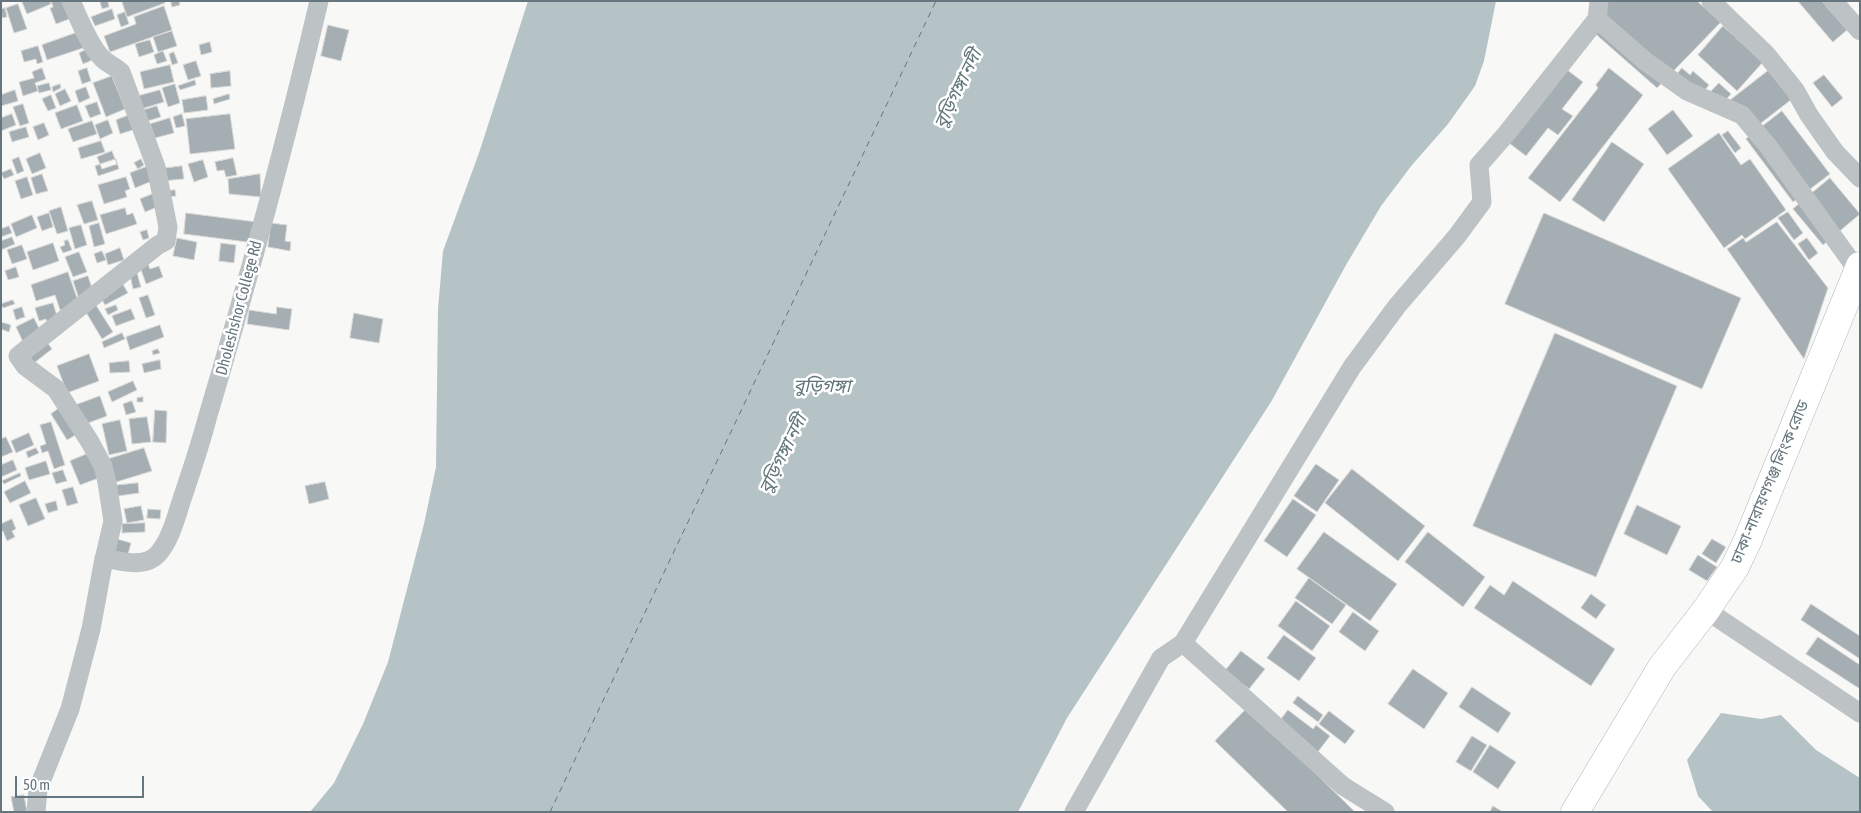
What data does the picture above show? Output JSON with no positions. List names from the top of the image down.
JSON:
{
  "streets": {
    "highway": ["ঢাকা-নারায়ণগঞ্জ লিংক রোড"],
    "street": ["Dholeshshor College Rd"]
  },
  "water": ["বুড়িগঙ্গা নদী", "বুড়িগঙ্গা"],
  "scale_bar": "50 m"
}
